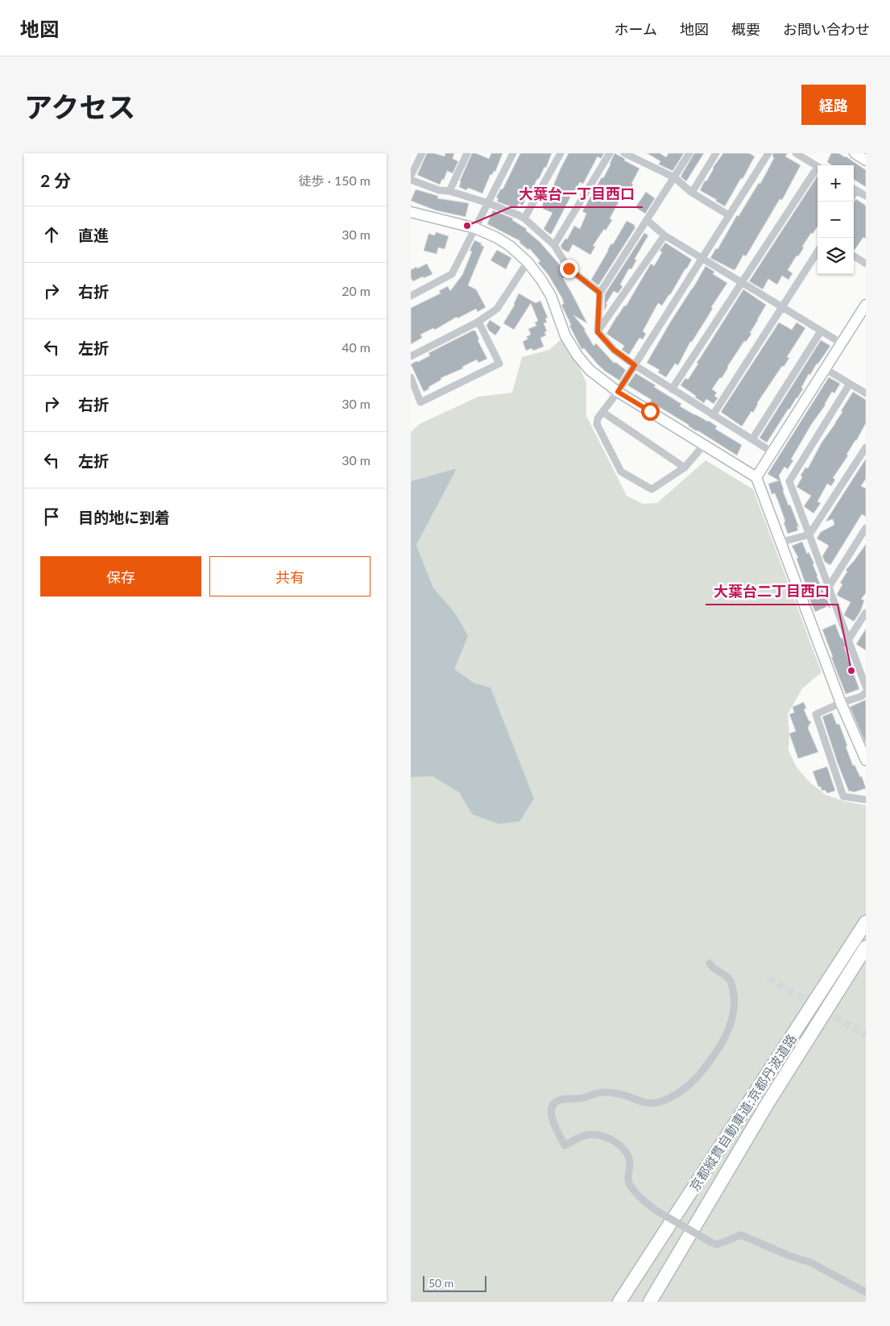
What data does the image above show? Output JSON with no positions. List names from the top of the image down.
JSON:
{
  "streets": {
    "highway": ["京都縦貫自動車道;京都丹波道路"]
  },
  "places": ["大葉台一丁目西口", "大葉台二丁目西口"],
  "scale_bar": "50 m",
  "page": {
    "header": "地図",
    "nav": [
      "ホーム",
      "地図",
      "概要",
      "お問い合わせ"
    ],
    "title": "アクセス",
    "buttons": [
      "経路",
      ["保存", "共有"]
    ],
    "heading": ["2 分", "徒歩 · 150 m"],
    "map_buttons": ["+", "−"],
    "list": [
      ["直進", "30 m"],
      ["右折", "20 m"],
      ["左折", "40 m"],
      ["右折", "30 m"],
      ["左折", "30 m"],
      "目的地に到着"
    ],
    "scale": "50 m"
  }
}
